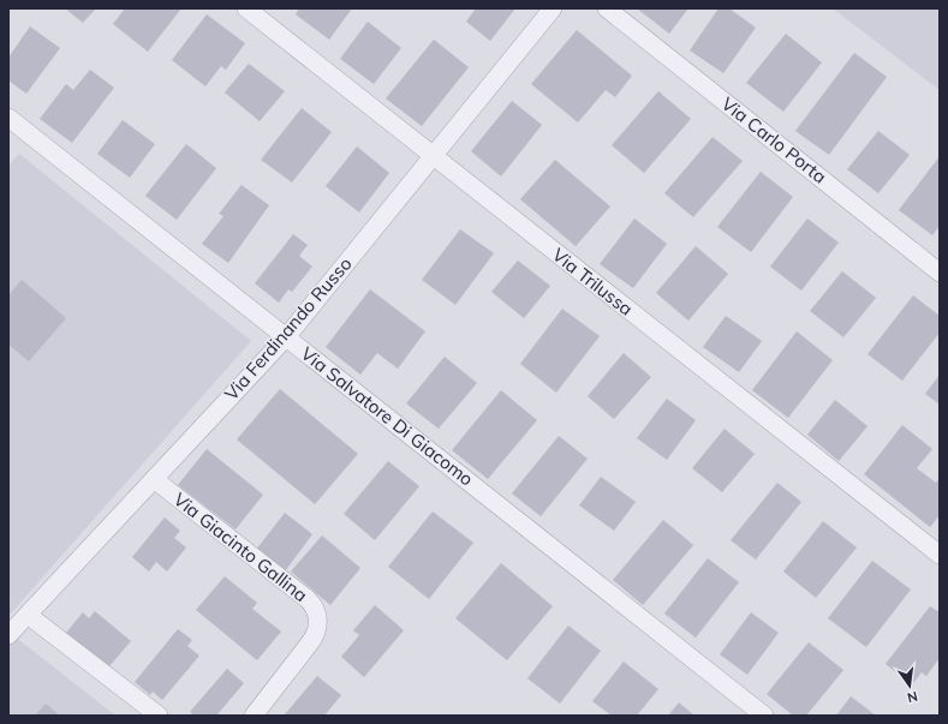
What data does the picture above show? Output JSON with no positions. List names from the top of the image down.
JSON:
{
  "streets": {
    "street": [
      "Via Carlo Porta",
      "Via Trilussa",
      "Via Ferdinando Russo",
      "Via Salvatore Di Giacomo",
      "Via Giacinto Gallina"
    ]
  },
  "crossings": [
    ["Via Trilussa", "Via Ferdinando Russo"],
    ["Via Ferdinando Russo", "Via Salvatore Di Giacomo"],
    ["Via Ferdinando Russo", "Via Giacinto Gallina"]
  ],
  "north": "bottom"
}
